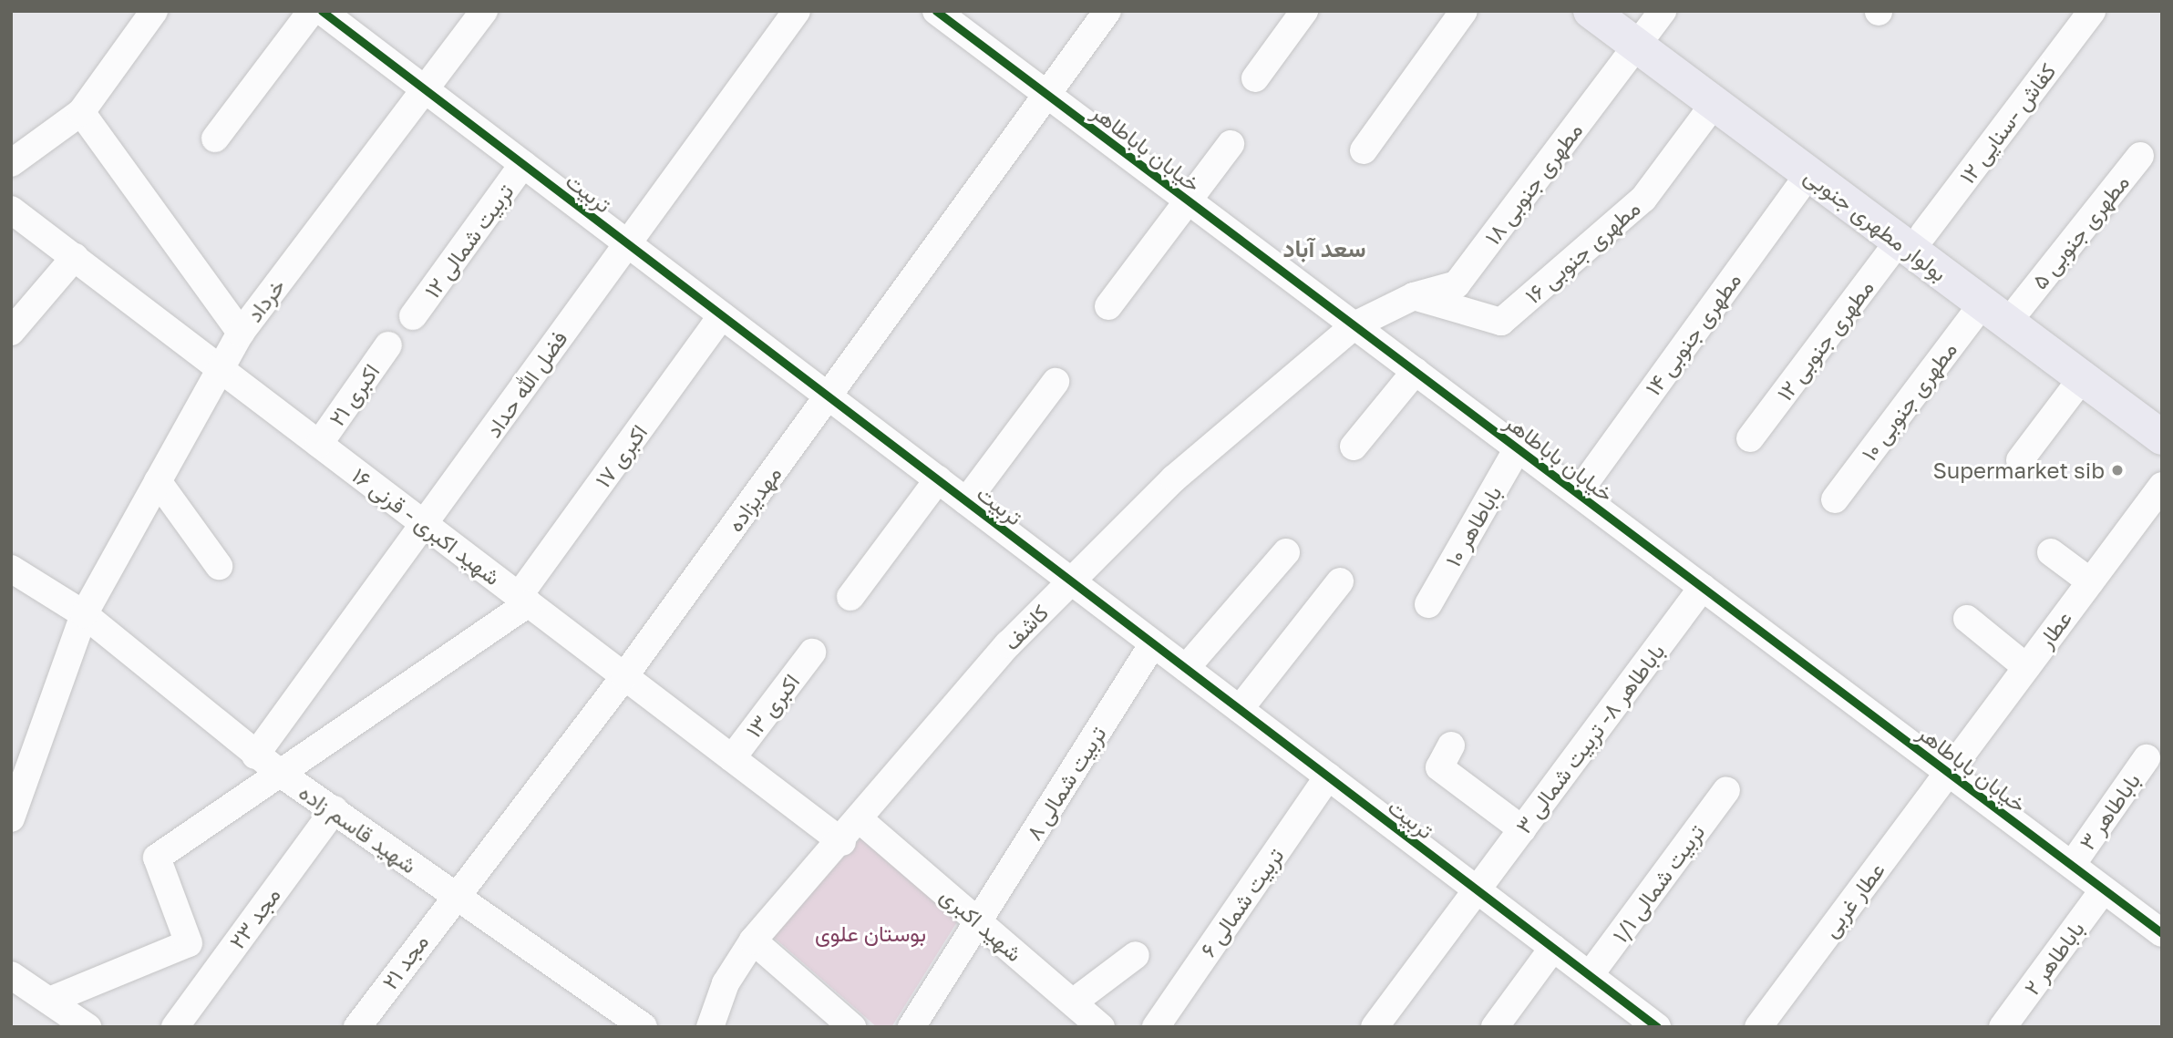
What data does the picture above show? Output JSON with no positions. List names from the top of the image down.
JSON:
{
  "streets": {
    "main road": ["بولوار مطهری جنوبی"],
    "street": [
      "کفاش -سنایی ۱۲",
      "خیابان باباطاهر",
      "مطهری جنوبی ۱۸",
      "تربیت",
      "مطهری جنوبی ۵",
      "تربیت شمالی ۱۲",
      "مطهری جنوبی ۱۶",
      "خرداد",
      "مطهری جنوبی ۱۴",
      "مطهری جنوبی ۱۲",
      "فضل الله حداد",
      "اکبری ۲۱",
      "مطهری جنوبی ۱۰",
      "اکبری ۱۷",
      "مهدیزاده",
      "شهید اکبری - قرنی ۱۶",
      "باباطاهر ۱۰",
      "کاشف",
      "عطار",
      "اکبری ۱۳",
      "باباطاهر ۸- تربیت شمالی ۳",
      "تربیت شمالی ۸",
      "باباطاهر ۳",
      "شهید قاسم زاده",
      "تربیت شمالی ۱/۱",
      "عطار غربی",
      "تربیت شمالی ۶",
      "مجد ۲۳",
      "شهید اکبری",
      "باباطاهر ۲",
      "مجد ۲۱"
    ]
  },
  "crossings": [
    ["کفاش -سنایی ۱۲", "بولوار مطهری جنوبی"],
    ["کفاش -سنایی ۱۲", "مطهری جنوبی ۱۲"],
    ["خیابان باباطاهر", "مطهری جنوبی ۱۴"],
    ["خیابان باباطاهر", "مهدیزاده"],
    ["خیابان باباطاهر", "باباطاهر ۱۰"],
    ["خیابان باباطاهر", "کاشف"],
    ["خیابان باباطاهر", "عطار"],
    ["خیابان باباطاهر", "باباطاهر ۸- تربیت شمالی ۳"],
    ["خیابان باباطاهر", "باباطاهر ۳"],
    ["خیابان باباطاهر", "عطار غربی"],
    ["خیابان باباطاهر", "باباطاهر ۲"],
    ["مطهری جنوبی ۱۸", "بولوار مطهری جنوبی"],
    ["مطهری جنوبی ۱۸", "مطهری جنوبی ۱۶"],
    ["مطهری جنوبی ۱۸", "کاشف"],
    ["تربیت", "تربیت شمالی ۱۲"],
    ["تربیت", "خرداد"],
    ["تربیت", "فضل الله حداد"],
    ["تربیت", "اکبری ۱۷"],
    ["تربیت", "مهدیزاده"],
    ["تربیت", "کاشف"],
    ["تربیت", "باباطاهر ۸- تربیت شمالی ۳"],
    ["تربیت", "تربیت شمالی ۸"],
    ["تربیت", "تربیت شمالی ۱/۱"],
    ["تربیت", "تربیت شمالی ۶"],
    ["بولوار مطهری جنوبی", "مطهری جنوبی ۵"],
    ["بولوار مطهری جنوبی", "مطهری جنوبی ۱۶"],
    ["بولوار مطهری جنوبی", "مطهری جنوبی ۱۴"],
    ["بولوار مطهری جنوبی", "مطهری جنوبی ۱۲"],
    ["بولوار مطهری جنوبی", "مطهری جنوبی ۱۰"],
    ["مطهری جنوبی ۱۶", "کاشف"],
    ["خرداد", "شهید اکبری - قرنی ۱۶"],
    ["خرداد", "شهید قاسم زاده"],
    ["فضل الله حداد", "شهید اکبری - قرنی ۱۶"],
    ["فضل الله حداد", "شهید قاسم زاده"],
    ["اکبری ۲۱", "شهید اکبری - قرنی ۱۶"],
    ["اکبری ۱۷", "شهید اکبری - قرنی ۱۶"],
    ["اکبری ۱۷", "شهید قاسم زاده"],
    ["مهدیزاده", "شهید اکبری - قرنی ۱۶"],
    ["مهدیزاده", "شهید قاسم زاده"],
    ["مهدیزاده", "مجد ۲۱"],
    ["شهید اکبری - قرنی ۱۶", "کاشف"],
    ["شهید اکبری - قرنی ۱۶", "اکبری ۱۳"],
    ["کاشف", "شهید اکبری"],
    ["عطار", "عطار غربی"],
    ["تربیت شمالی ۸", "شهید اکبری"],
    ["شهید قاسم زاده", "مجد ۲۳"],
    ["شهید قاسم زاده", "مجد ۲۱"]
  ],
  "districts": ["سعد آباد"],
  "parks": ["بوستان علوی"],
  "places": ["Supermarket sib"]
}
